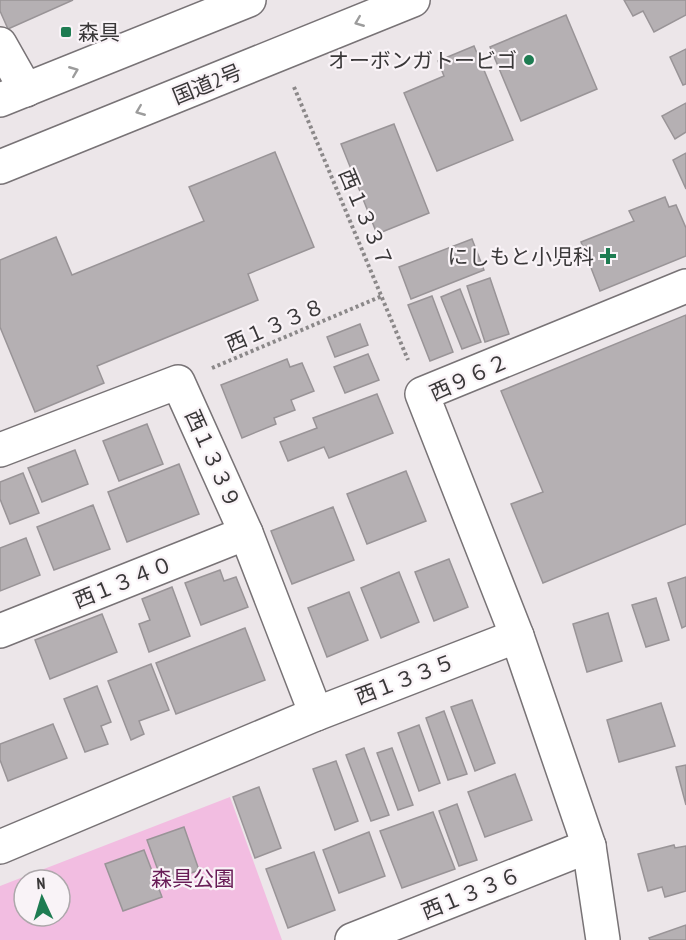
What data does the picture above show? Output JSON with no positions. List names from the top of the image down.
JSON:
{
  "streets": {
    "main road": [
      "国道2号",
      "西９６２",
      "西１３３９",
      "西１３４０",
      "西１３３５",
      "西１３３６"
    ],
    "path": ["西１３３７", "西１３３８"]
  },
  "crossings": [
    ["国道2号", "西１３３７"],
    ["西１３３７", "西１３３８"],
    ["西１３３７", "西９６２"],
    ["西１３３８", "西１３３９"],
    ["西９６２", "西１３３５"],
    ["西１３３９", "西１３４０"],
    ["西１３３９", "西１３３５"]
  ],
  "parks": ["森具公園"],
  "places": {
    "transit": ["森具"],
    "other": ["オーボンガトービゴ"],
    "health": ["にしもと小児科"]
  },
  "north": "top"
}
